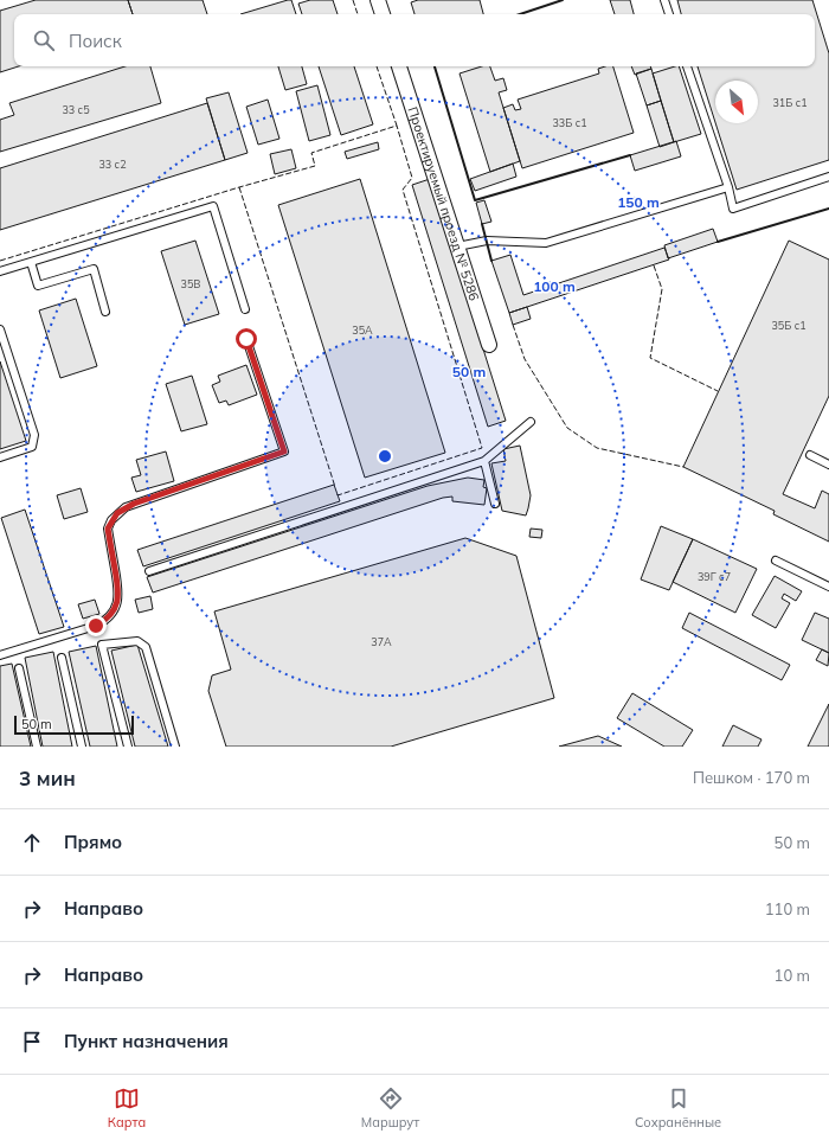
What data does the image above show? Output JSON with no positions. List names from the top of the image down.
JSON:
{
  "streets": {
    "street": ["Проектируемый проезд № 5286"]
  },
  "house_numbers": [
    "31Б c1",
    "33 с5",
    "33Б с1",
    "33 с2",
    "35В",
    "35Б с1",
    "35А",
    "39Г с7",
    "37А"
  ],
  "scale_bar": "50 m",
  "north": "bottom right",
  "page": {
    "search": "Поиск",
    "scale": "50 m",
    "heading": ["3 мин", "Пешком · 170 m"],
    "list": [
      ["Прямо", "50 m"],
      ["Направо", "110 m"],
      ["Направо", "10 m"],
      "Пункт назначения"
    ],
    "nav": ["Карта", "Маршрут", "Сохранённые"]
  },
  "rings": ["150 m", "100 m", "50 m"]
}
